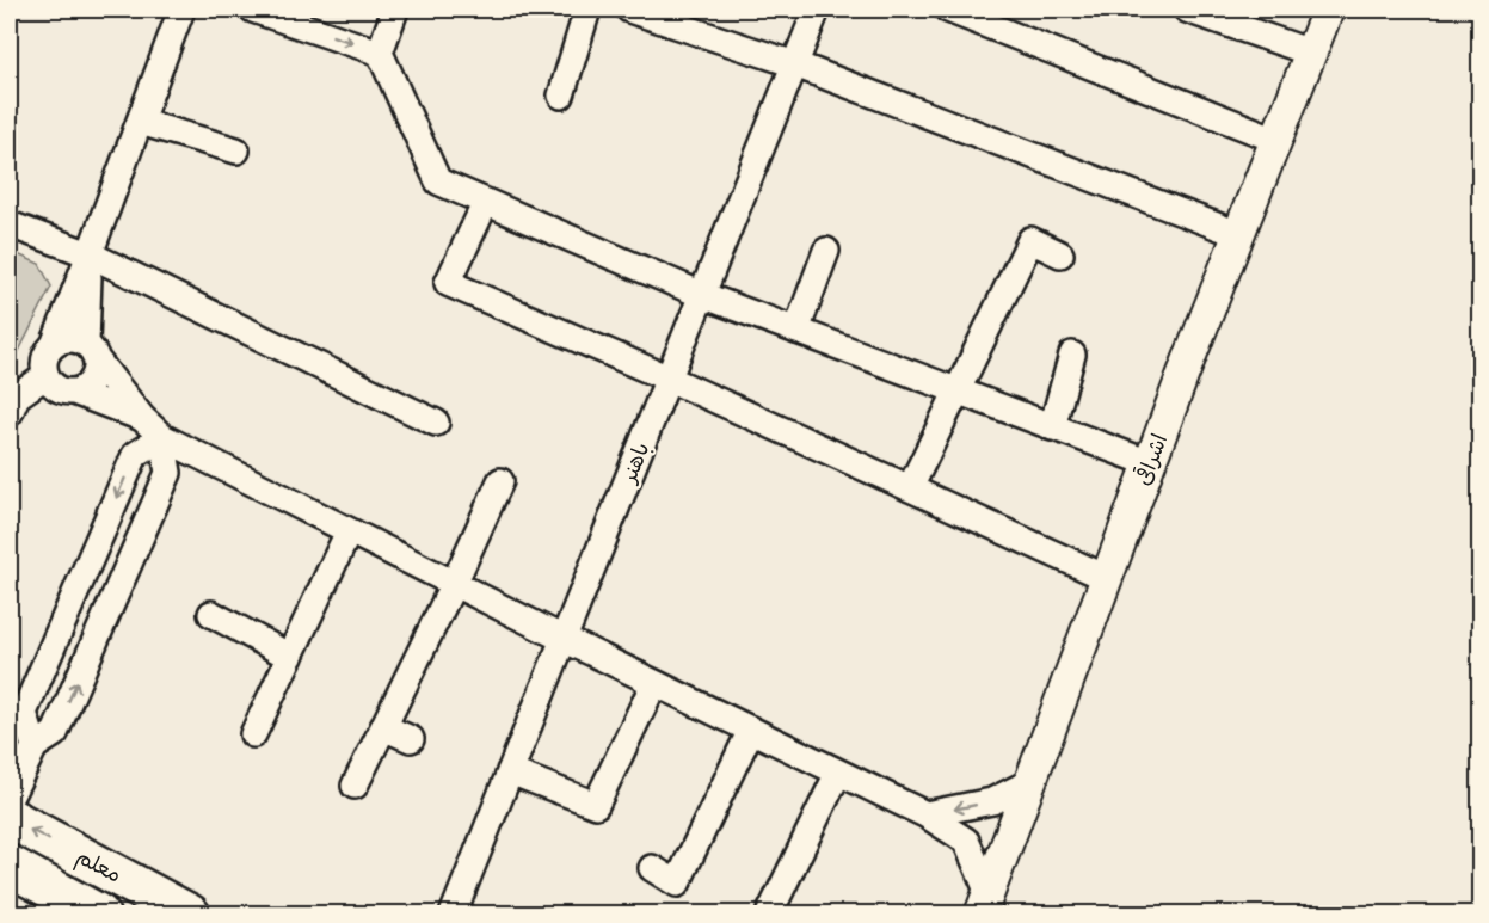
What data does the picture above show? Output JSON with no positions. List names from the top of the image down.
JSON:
{
  "streets": {
    "main road": ["معلم"],
    "street": ["اشراقی", "باهنر"]
  }
}
